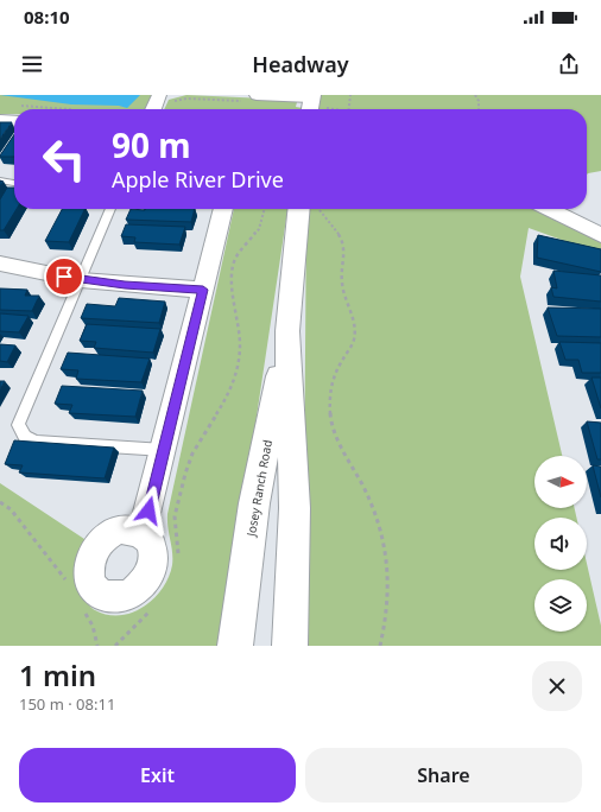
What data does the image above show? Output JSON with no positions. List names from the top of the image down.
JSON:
{
  "streets": {
    "street": ["Josey Ranch Road"]
  },
  "north": "right",
  "page": {
    "status": "08:10",
    "header": "Headway",
    "turn": ["90 m", "Apple River Drive"],
    "heading": ["1 min", "150 m · 08:11"],
    "buttons": ["Exit", "Share"]
  }
}
